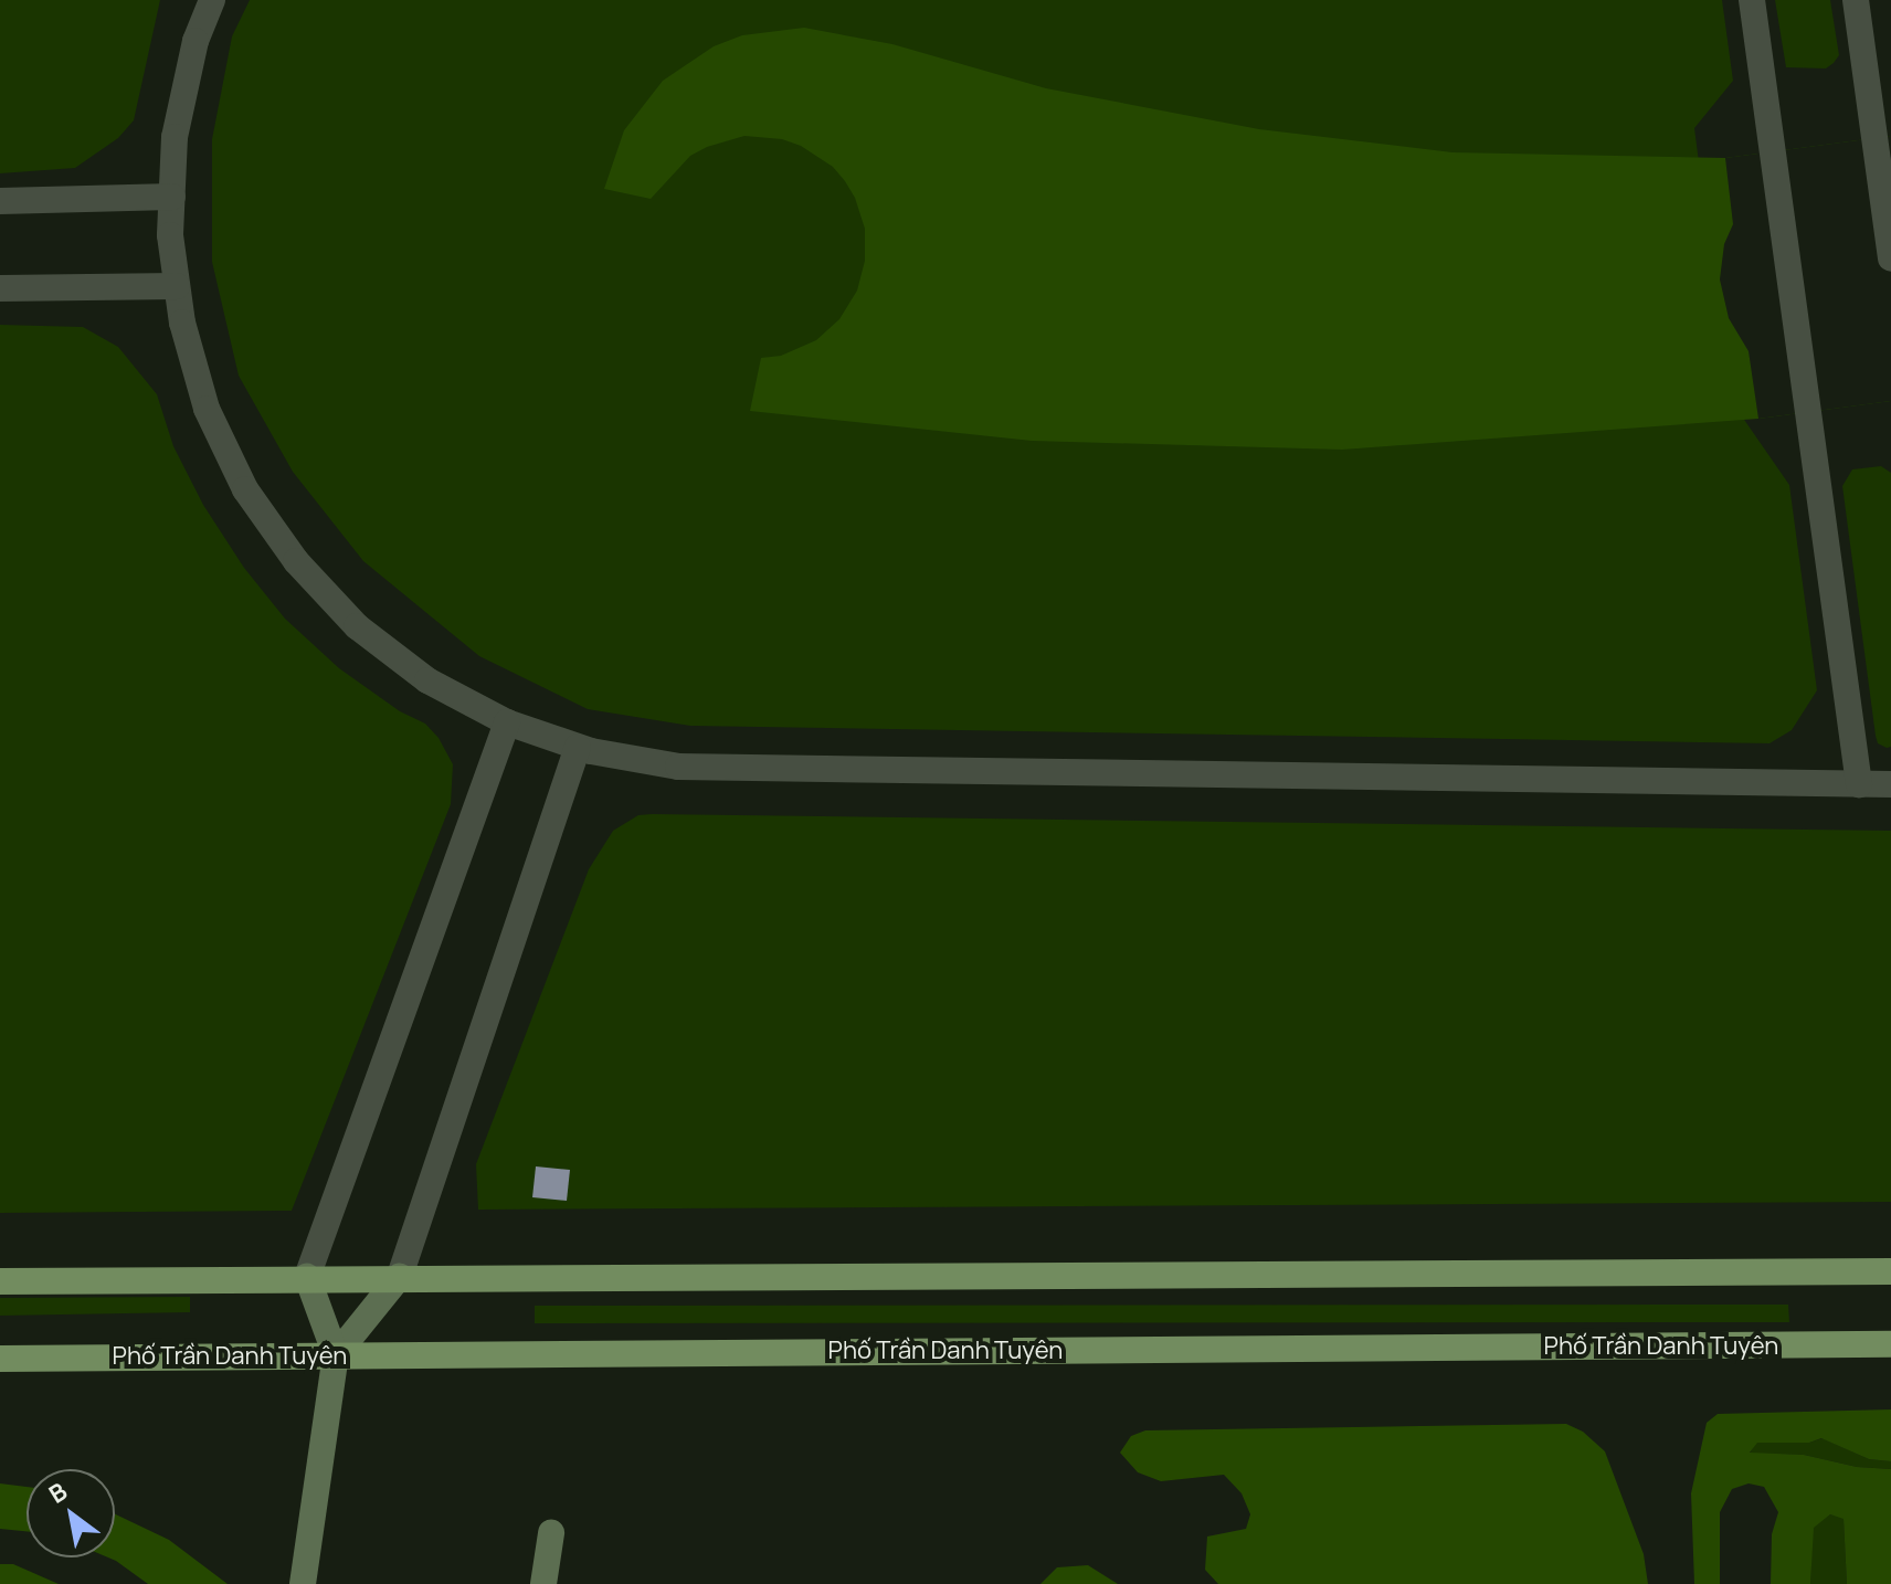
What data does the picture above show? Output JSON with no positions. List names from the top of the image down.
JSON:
{
  "streets": {
    "main road": ["Phố Trần Danh Tuyên"]
  },
  "north": "top left"
}
